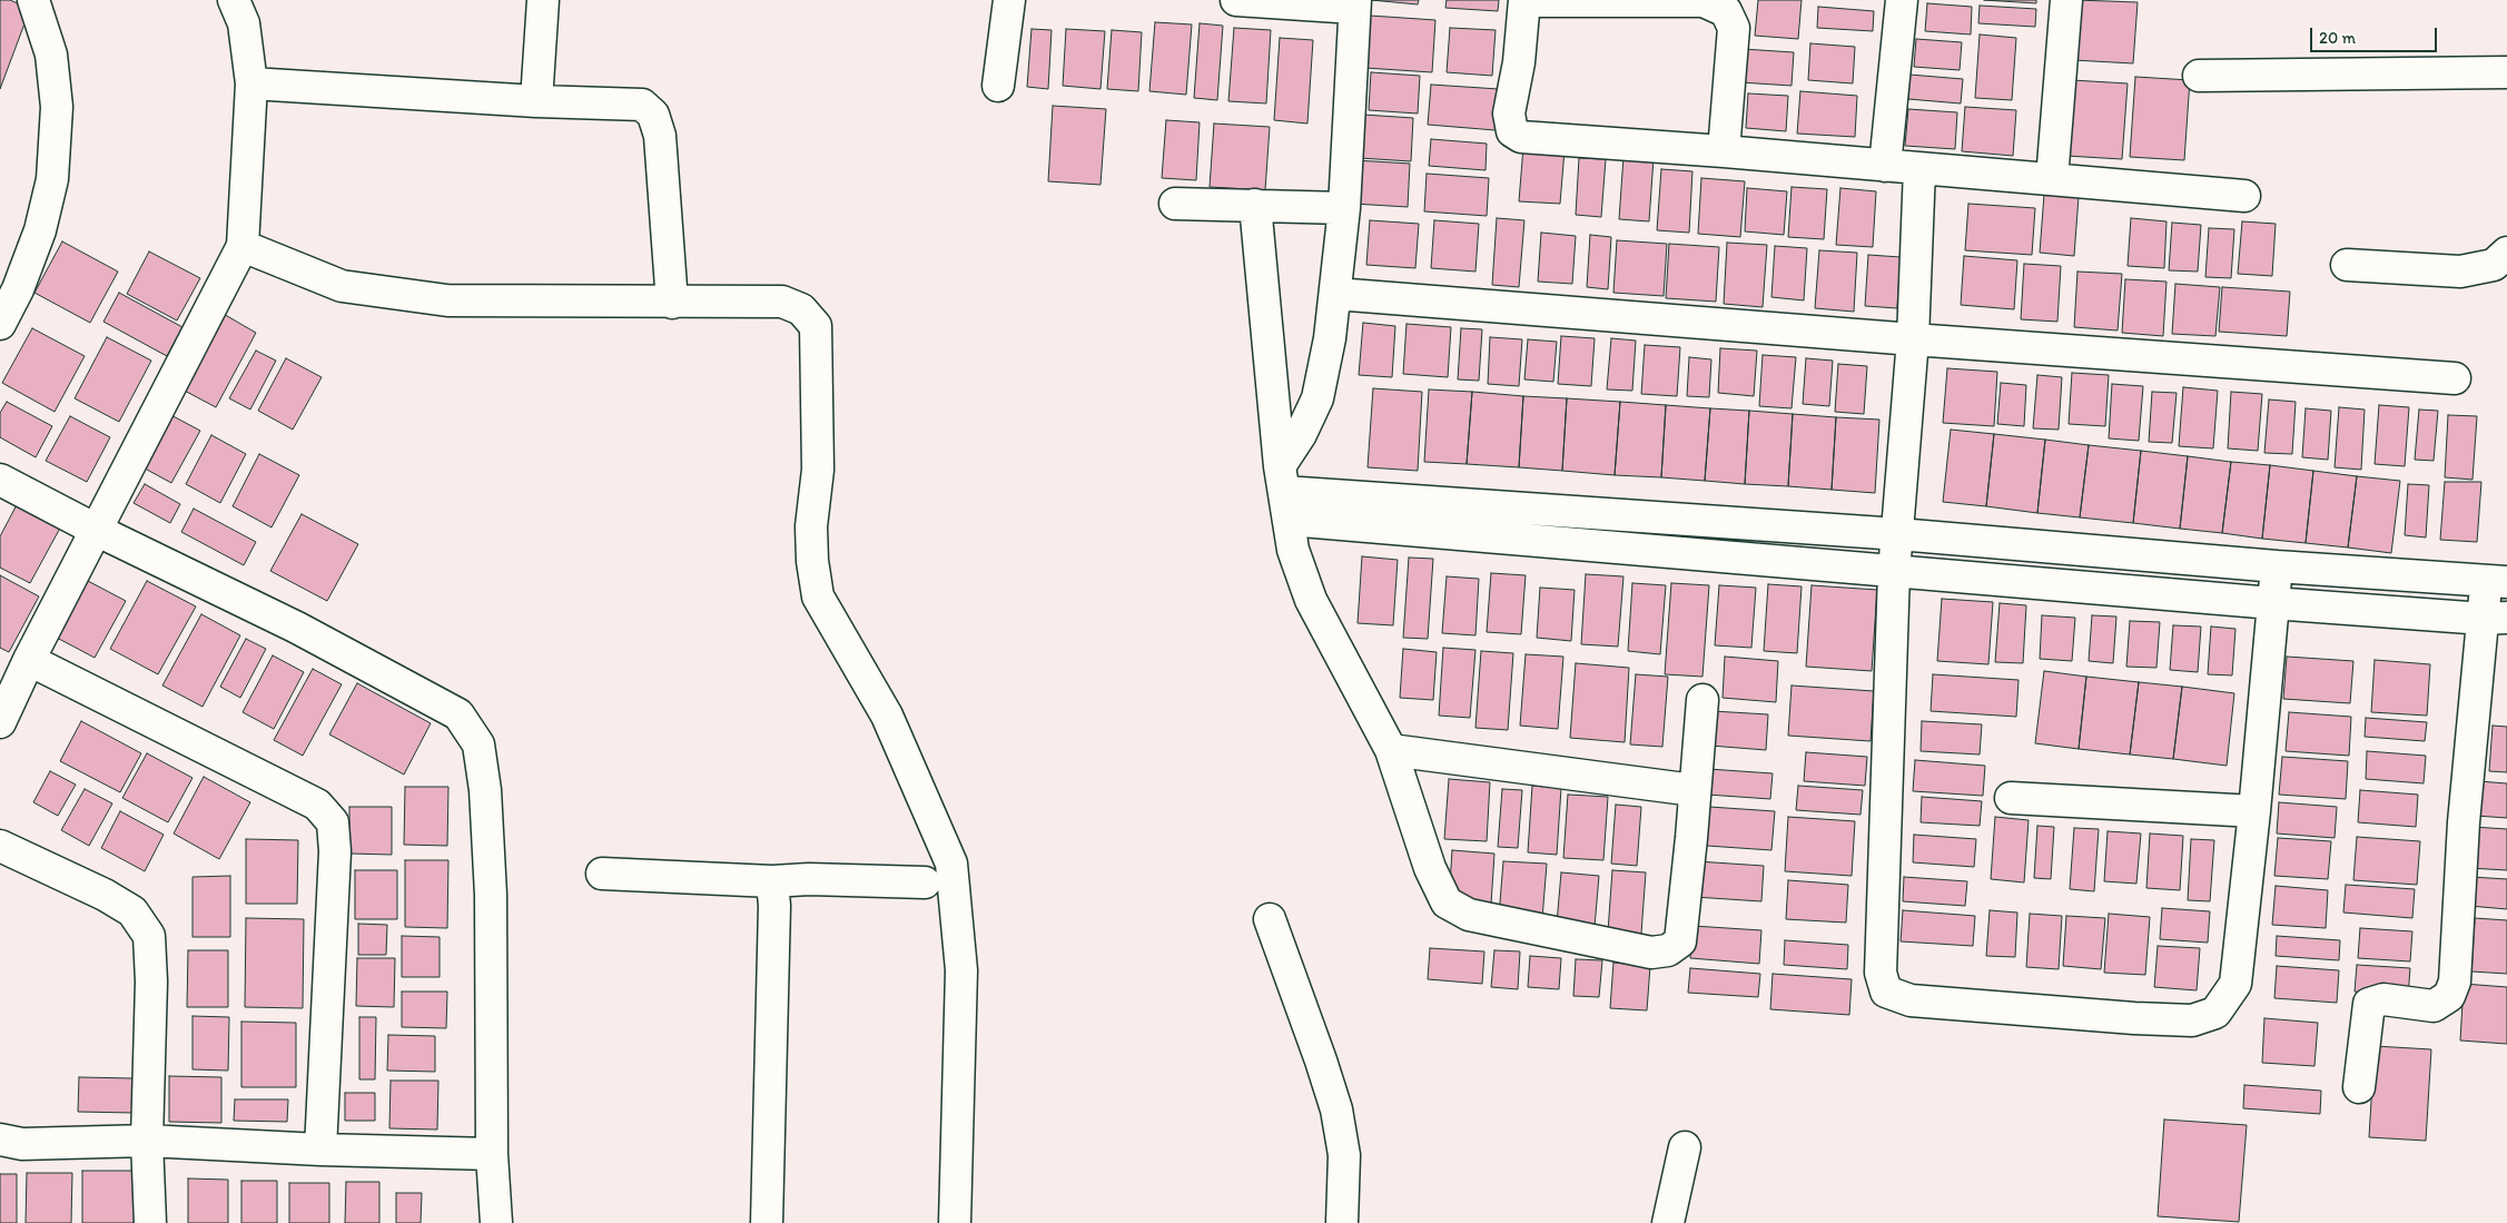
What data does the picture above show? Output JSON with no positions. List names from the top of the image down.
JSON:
{
  "scale_bar": "20 m"
}
